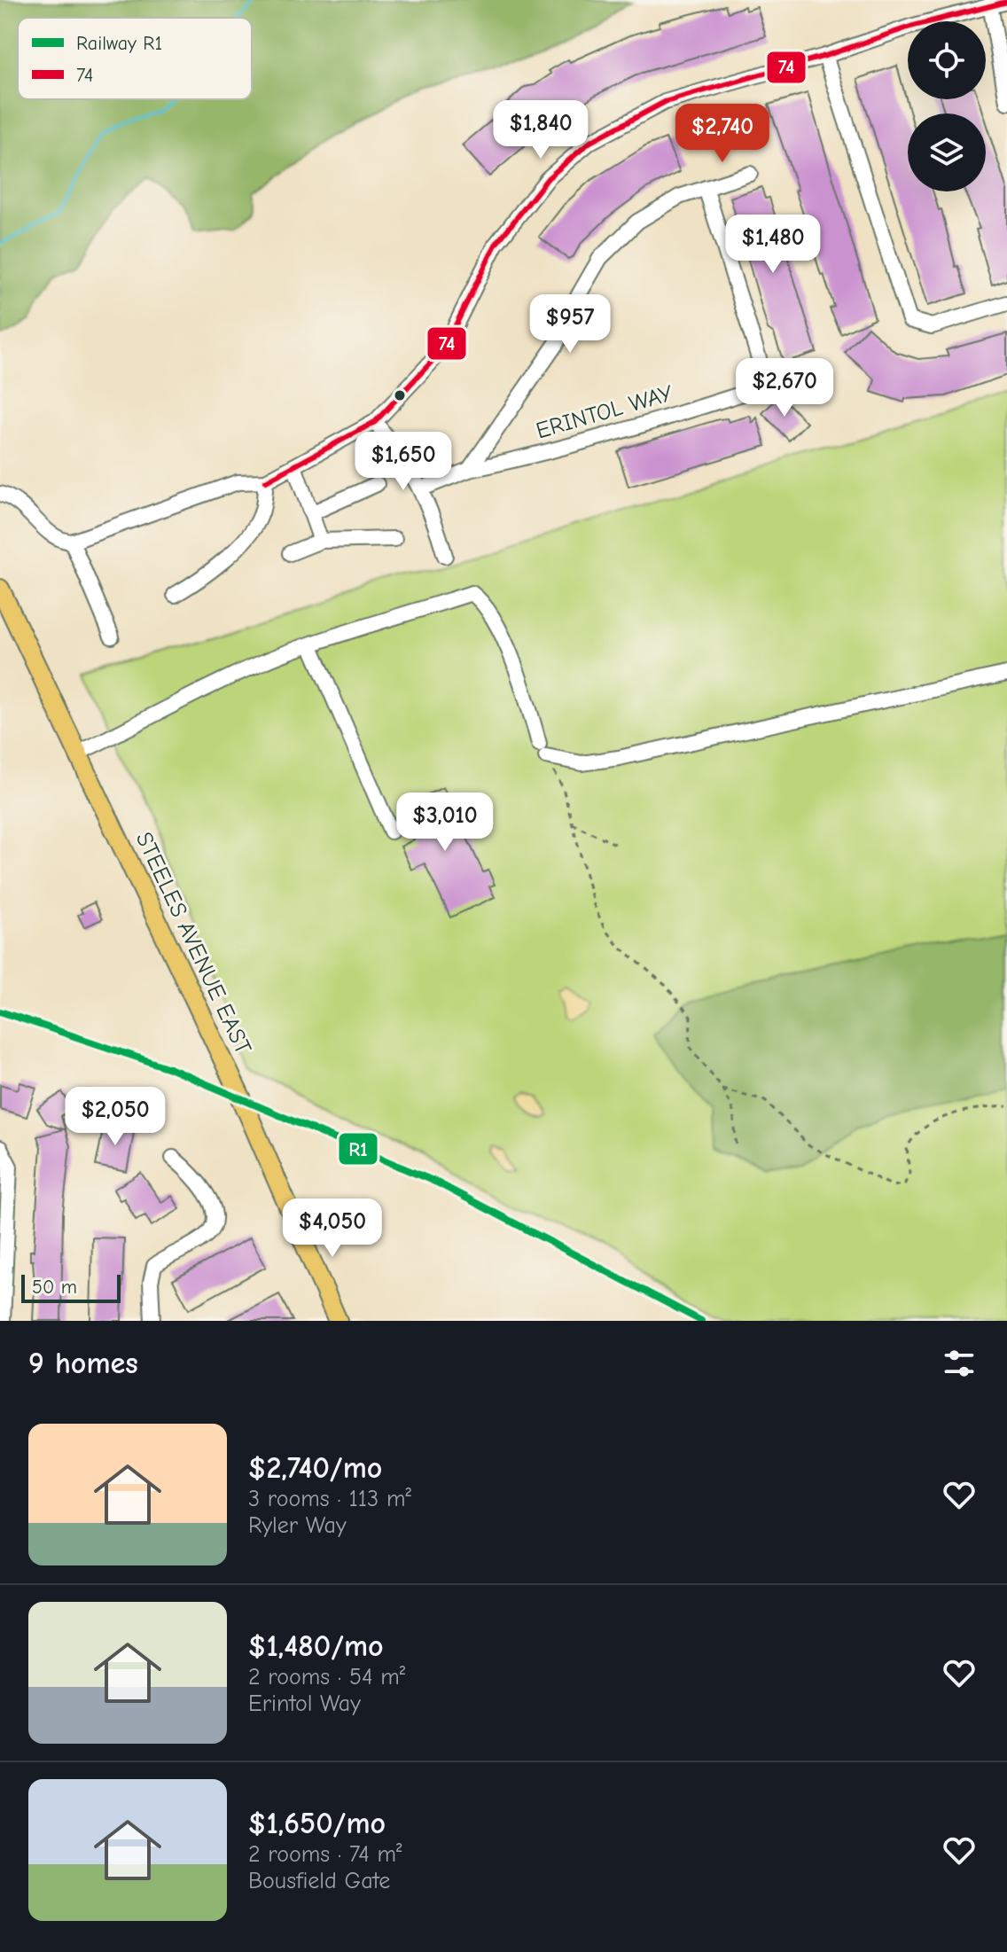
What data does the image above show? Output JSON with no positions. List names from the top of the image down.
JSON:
{
  "streets": {
    "main road": ["STEELES AVENUE EAST"],
    "street": ["ERINTOL WAY"]
  },
  "lines": ["transit line 74", "rail line R1"],
  "legend": ["Railway R1", "74"],
  "scale_bar": "50 m",
  "page": {
    "price": [
      "$1,840",
      "$2,740",
      "$1,480",
      "$957",
      "$2,670",
      "$1,650",
      "$3,010",
      "$2,050",
      "$4,050"
    ],
    "scale": "50 m",
    "heading": "9 homes",
    "list": [
      {
        "name": "$2,740/mo",
        "note": "3 rooms · 113 m² · Ryler Way"
      },
      {
        "name": "$1,480/mo",
        "note": "2 rooms · 54 m² · Erintol Way"
      },
      {
        "name": "$1,650/mo",
        "note": "2 rooms · 74 m² · Bousfield Gate"
      }
    ]
  }
}
